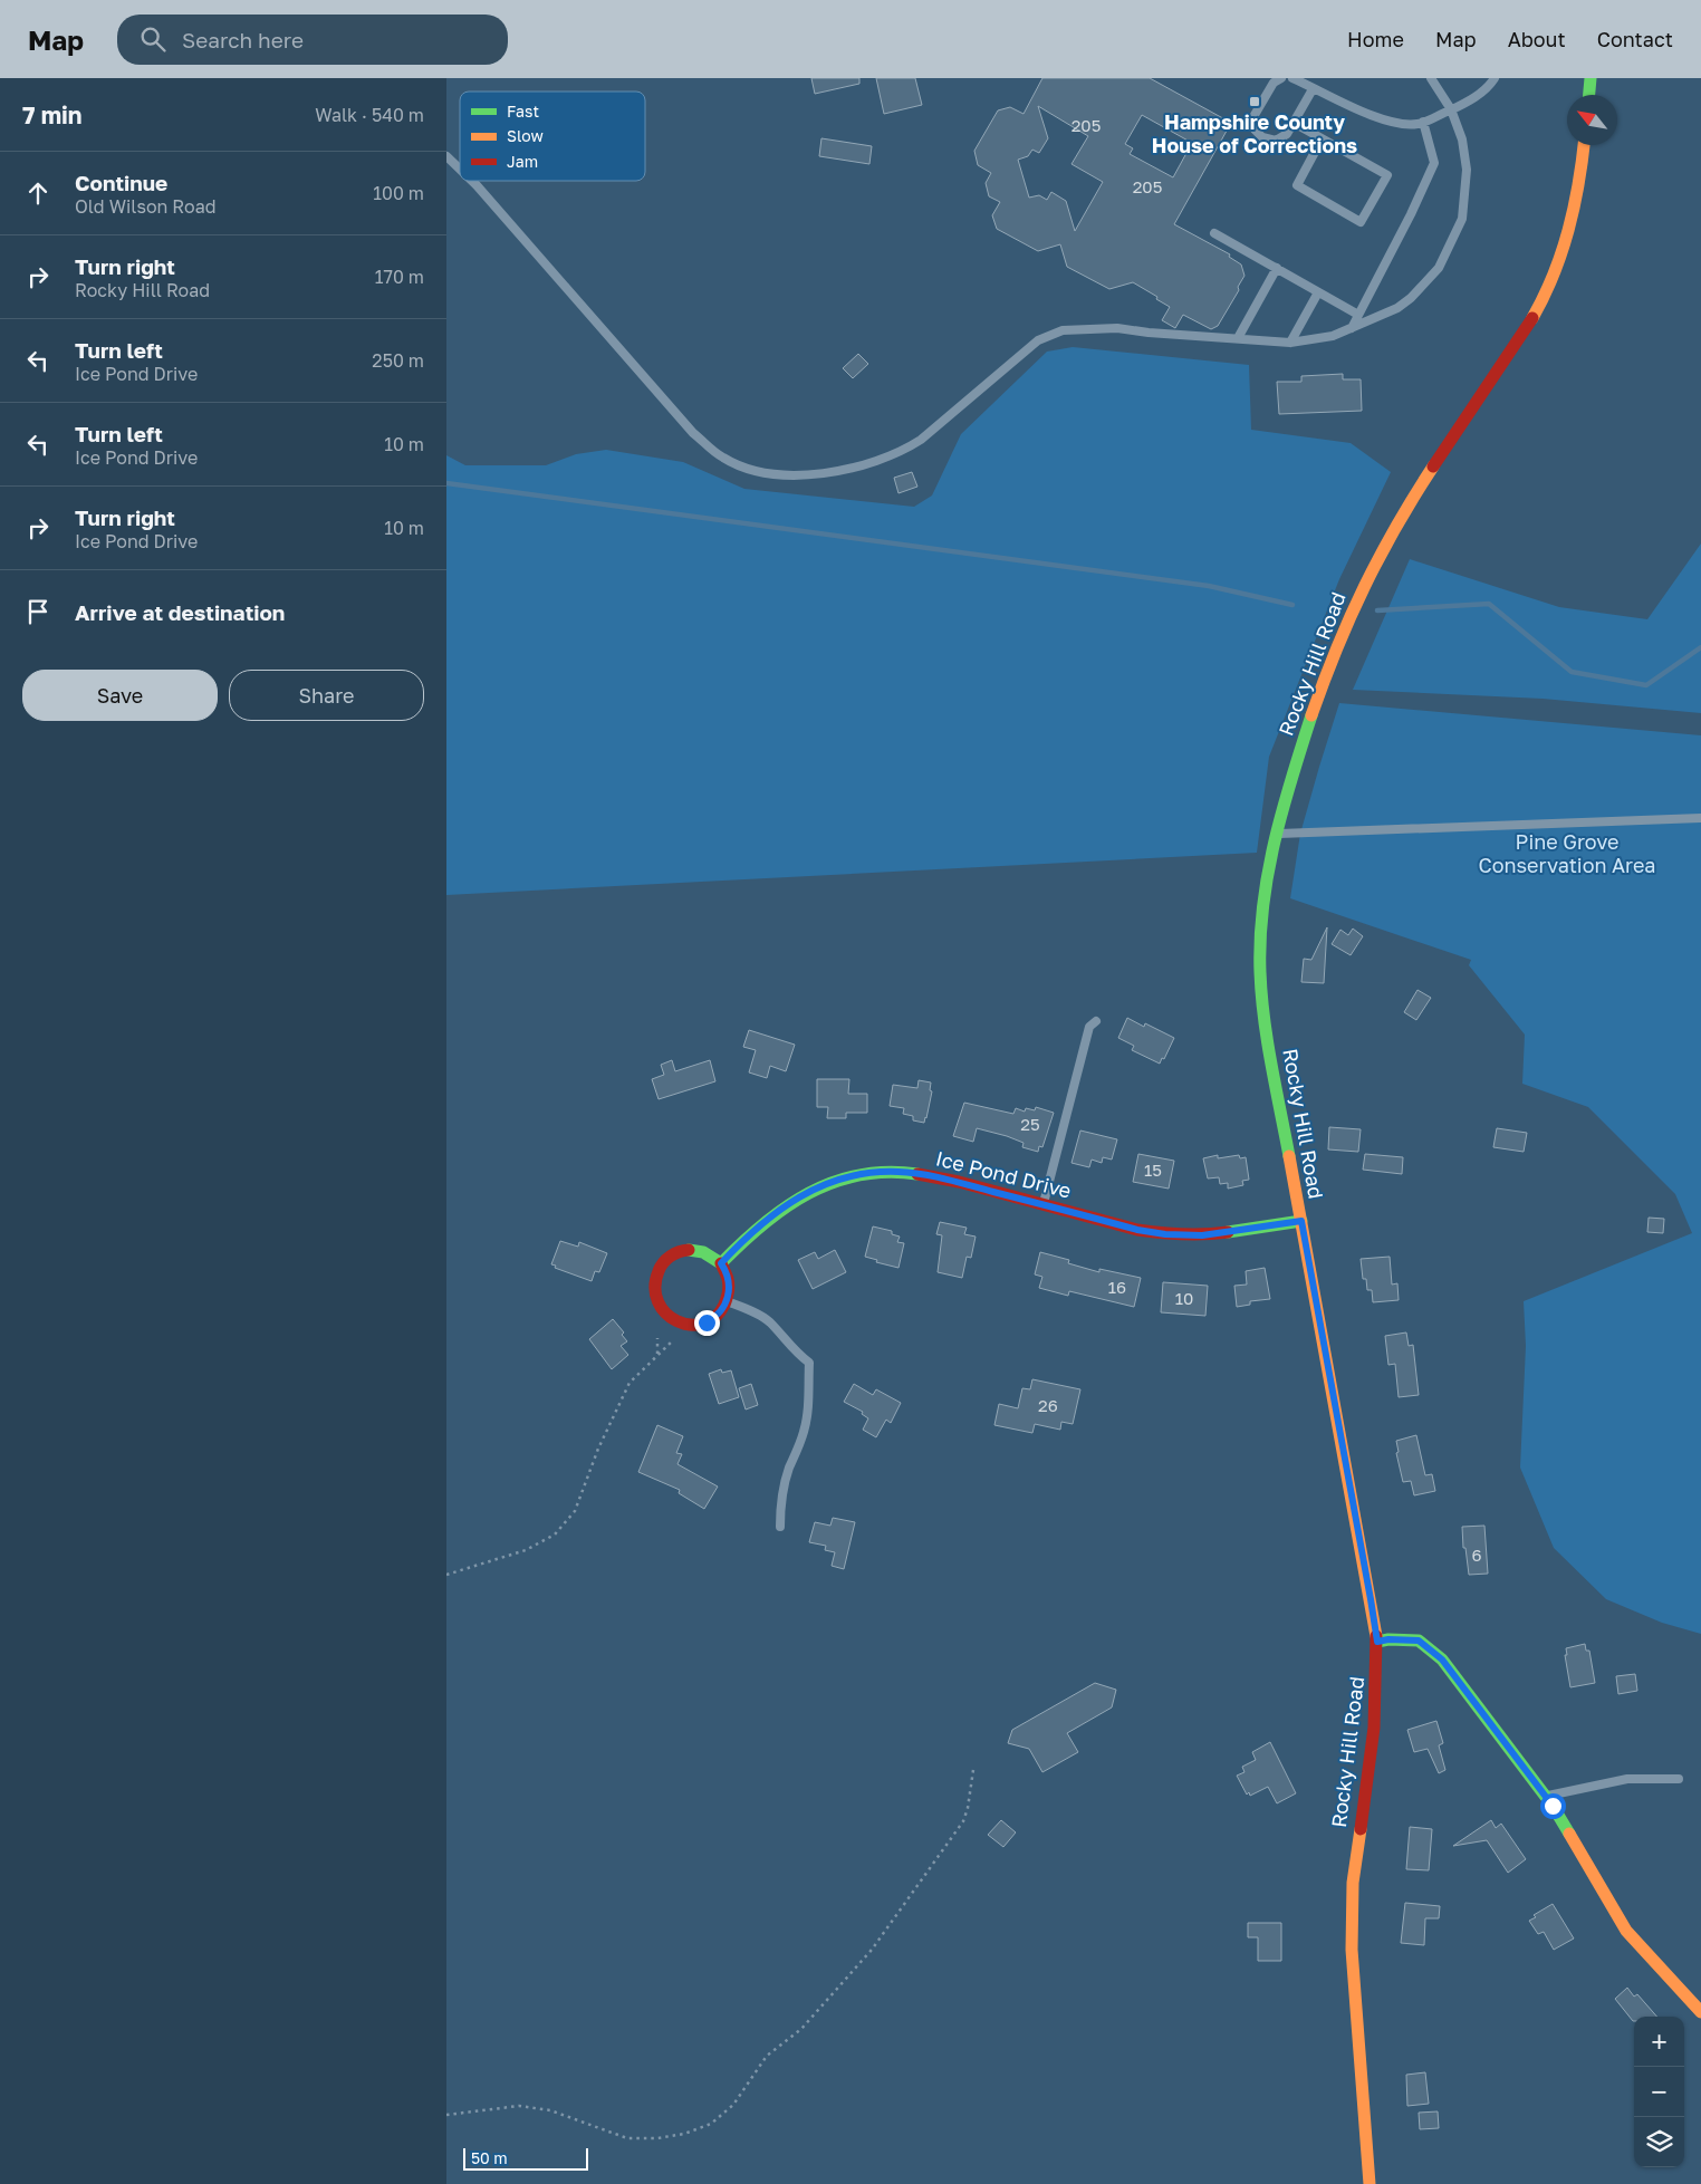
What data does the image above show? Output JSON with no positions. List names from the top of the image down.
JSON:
{
  "streets": {
    "main road": ["Rocky Hill Road", "Ice Pond Drive"]
  },
  "crossings": [
    ["Rocky Hill Road", "Ice Pond Drive"]
  ],
  "parks": ["Pine Grove Conservation Area"],
  "places": {
    "transit": ["Hampshire County House of Corrections"]
  },
  "house_numbers": [
    "205",
    "205",
    "25",
    "15",
    "16",
    "10",
    "26",
    "6"
  ],
  "legend": ["Fast", "Slow", "Jam"],
  "scale_bar": "50 m",
  "north": "top left",
  "page": {
    "header": "Map",
    "search": "Search here",
    "nav": [
      "Home",
      "Map",
      "About",
      "Contact"
    ],
    "heading": ["7 min", "Walk · 540 m"],
    "list": [
      ["Continue", "Old Wilson Road", "100 m"],
      ["Turn right", "Rocky Hill Road", "170 m"],
      ["Turn left", "Ice Pond Drive", "250 m"],
      ["Turn left", "Ice Pond Drive", "10 m"],
      ["Turn right", "Ice Pond Drive", "10 m"],
      "Arrive at destination"
    ],
    "buttons": ["Save", "Share"],
    "map_buttons": ["+", "−"],
    "scale": "50 m"
  }
}
